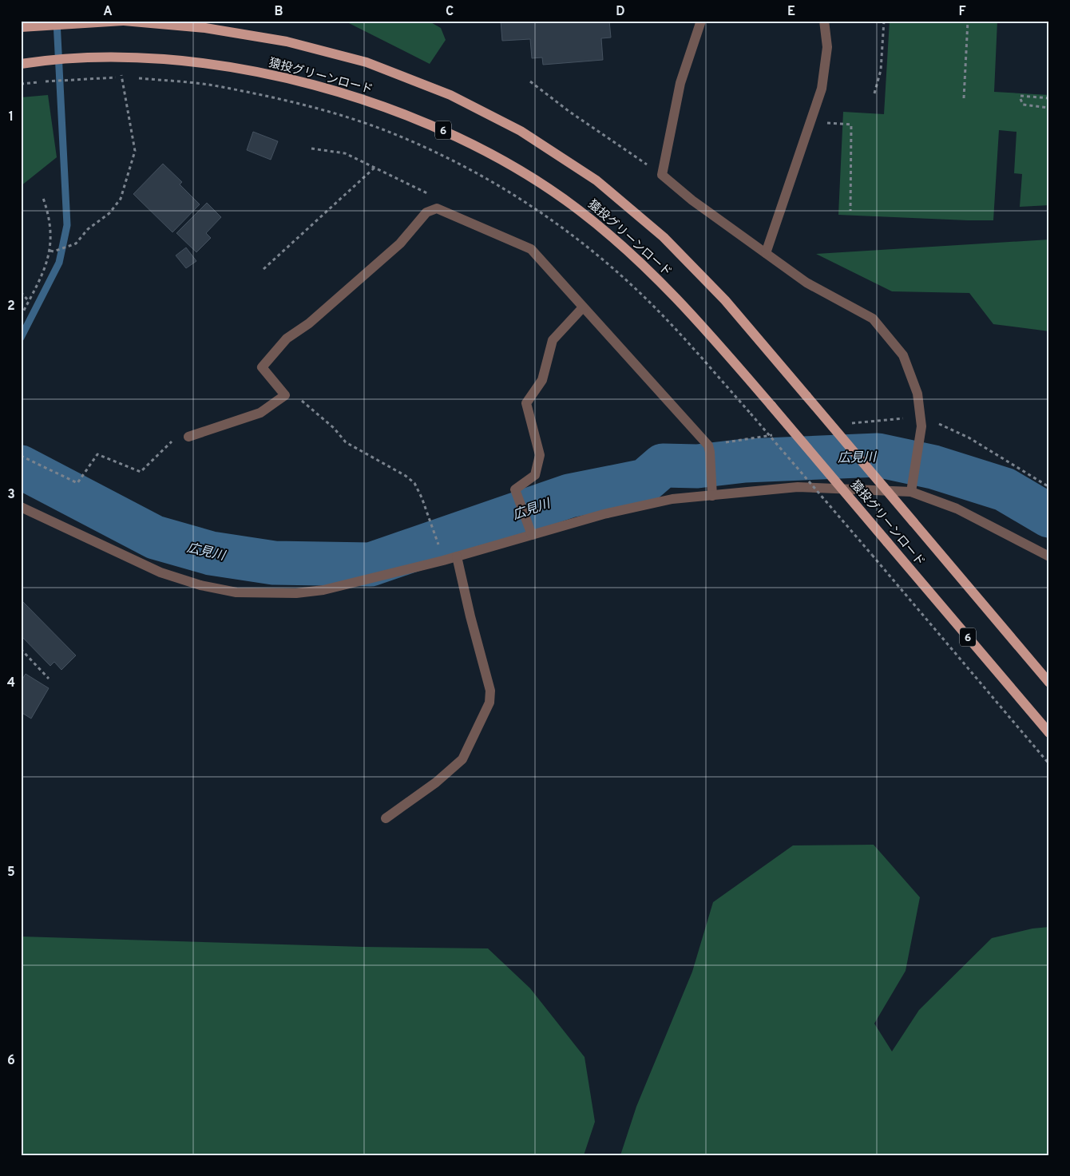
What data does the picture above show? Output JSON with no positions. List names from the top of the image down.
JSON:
{
  "streets": {
    "main road": ["猿投グリーンロード", "6"]
  },
  "water": ["広見川"],
  "grid": {
    "columns": [
      "A",
      "B",
      "C",
      "D",
      "E",
      "F"
    ],
    "rows": [
      "1",
      "2",
      "3",
      "4",
      "5",
      "6"
    ]
  }
}
